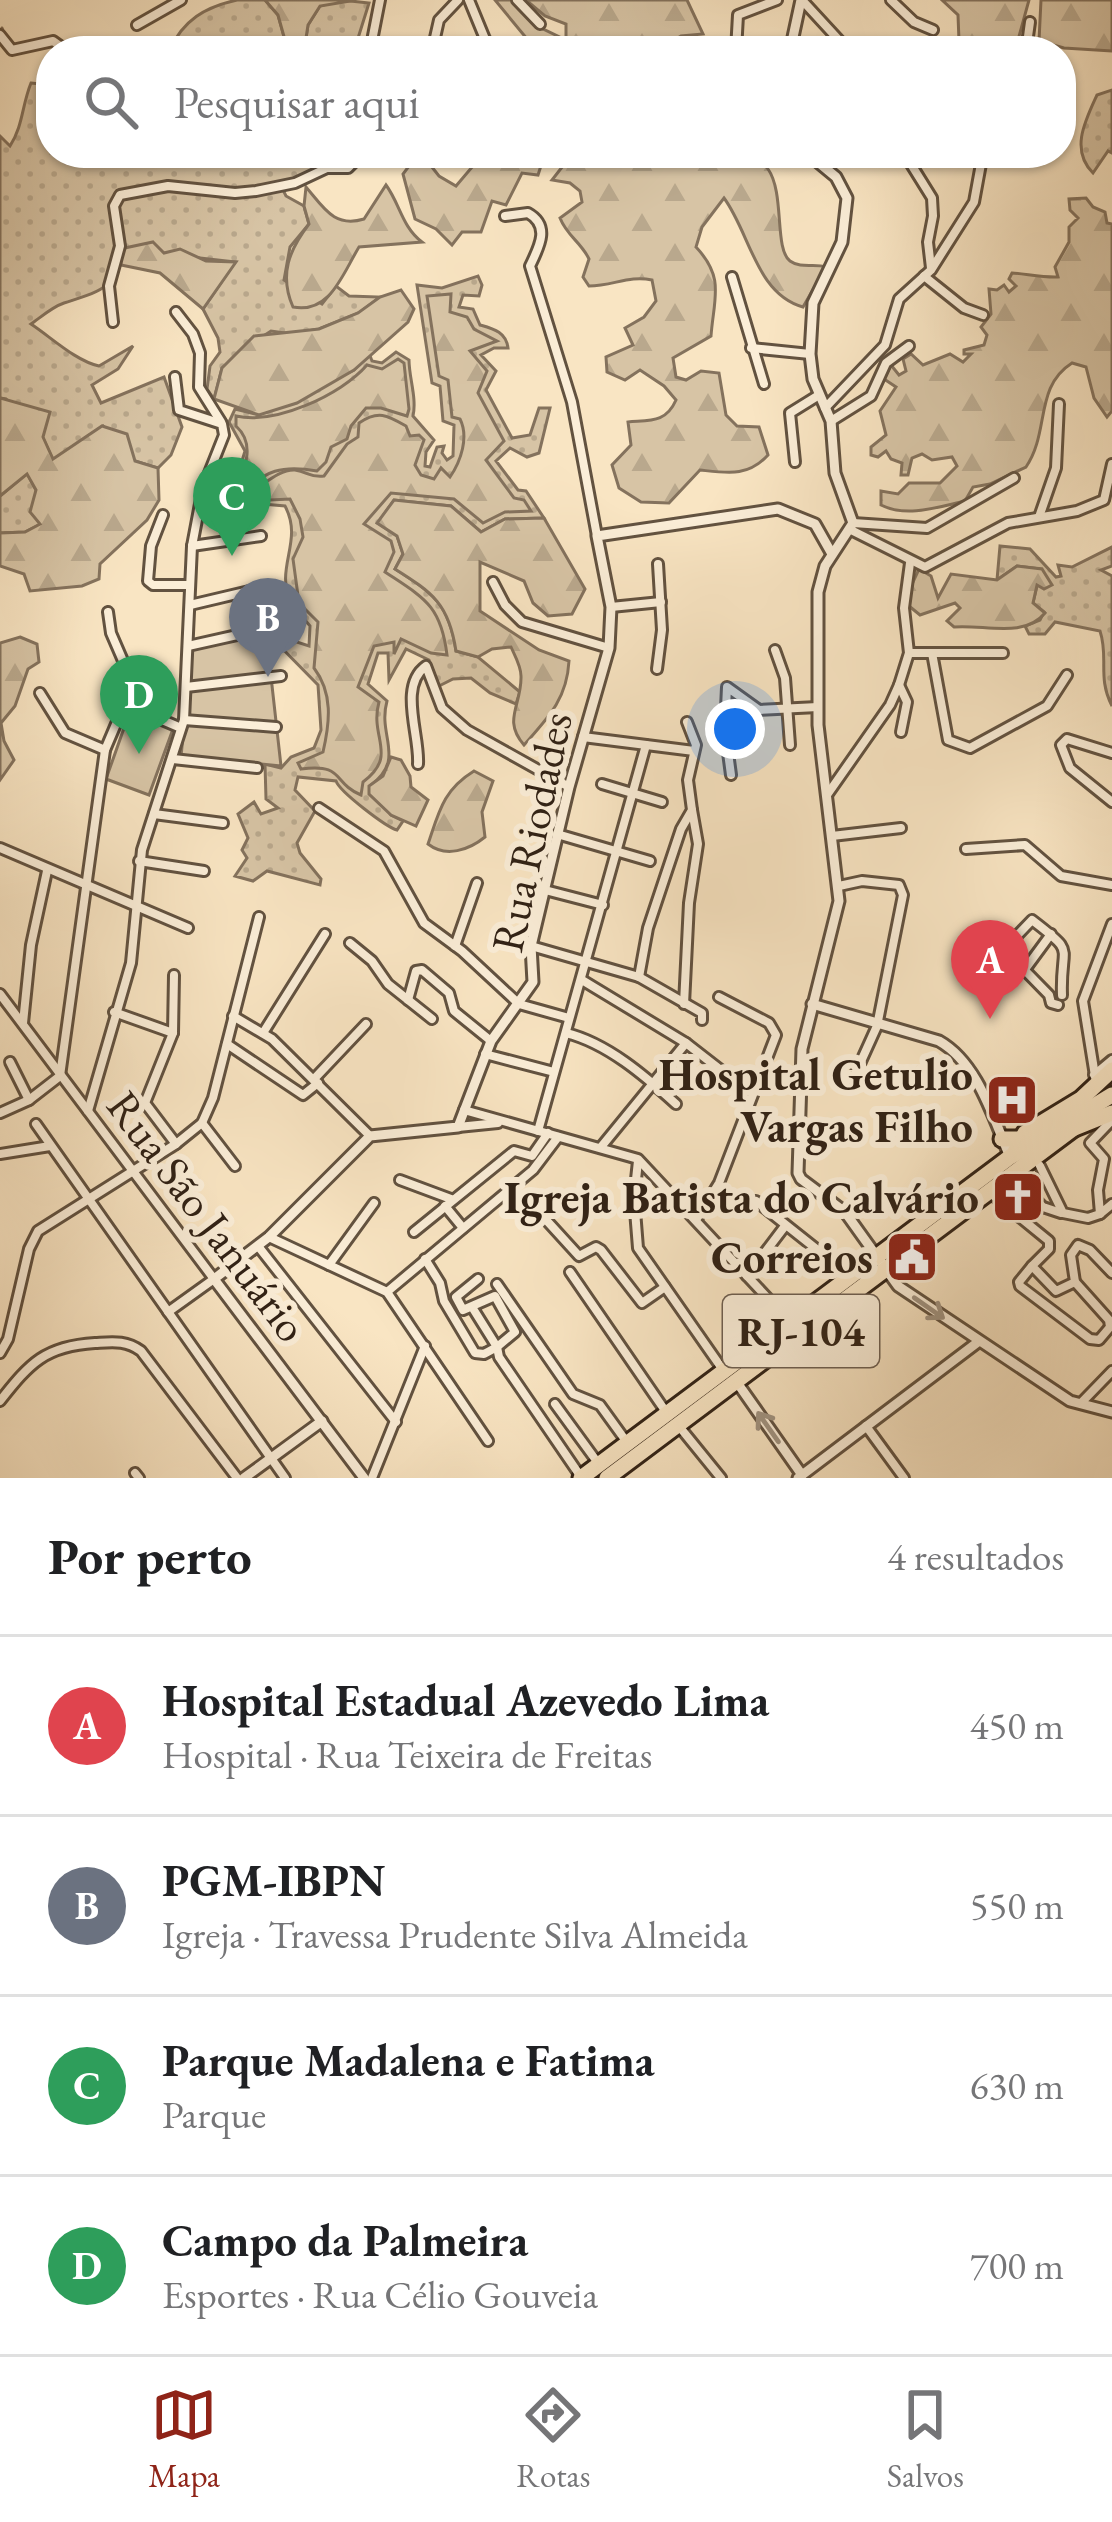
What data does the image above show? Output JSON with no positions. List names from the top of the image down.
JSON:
{
  "streets": {
    "highway": ["RJ-104"],
    "street": ["Rua Riodades", "Rua São Januário"]
  },
  "places": {
    "hospital": ["Hospital Getulio Vargas Filho"],
    "church": ["Igreja Batista do Calvário"],
    "public building": ["Correios"]
  },
  "page": {
    "search": "Pesquisar aqui",
    "pins": [
      "C",
      "B",
      "D",
      "A"
    ],
    "heading": ["Por perto", "4 resultados"],
    "list": [
      {
        "mark": "A",
        "name": "Hospital Estadual Azevedo Lima",
        "note": "Hospital · Rua Teixeira de Freitas",
        "value": "450 m"
      },
      {
        "mark": "B",
        "name": "PGM-IBPN",
        "note": "Igreja · Travessa Prudente Silva Almeida",
        "value": "550 m"
      },
      {
        "mark": "C",
        "name": "Parque Madalena e Fatima",
        "note": "Parque",
        "value": "630 m"
      },
      {
        "mark": "D",
        "name": "Campo da Palmeira",
        "note": "Esportes · Rua Célio Gouveia",
        "value": "700 m"
      }
    ],
    "nav": ["Mapa", "Rotas", "Salvos"]
  }
}
